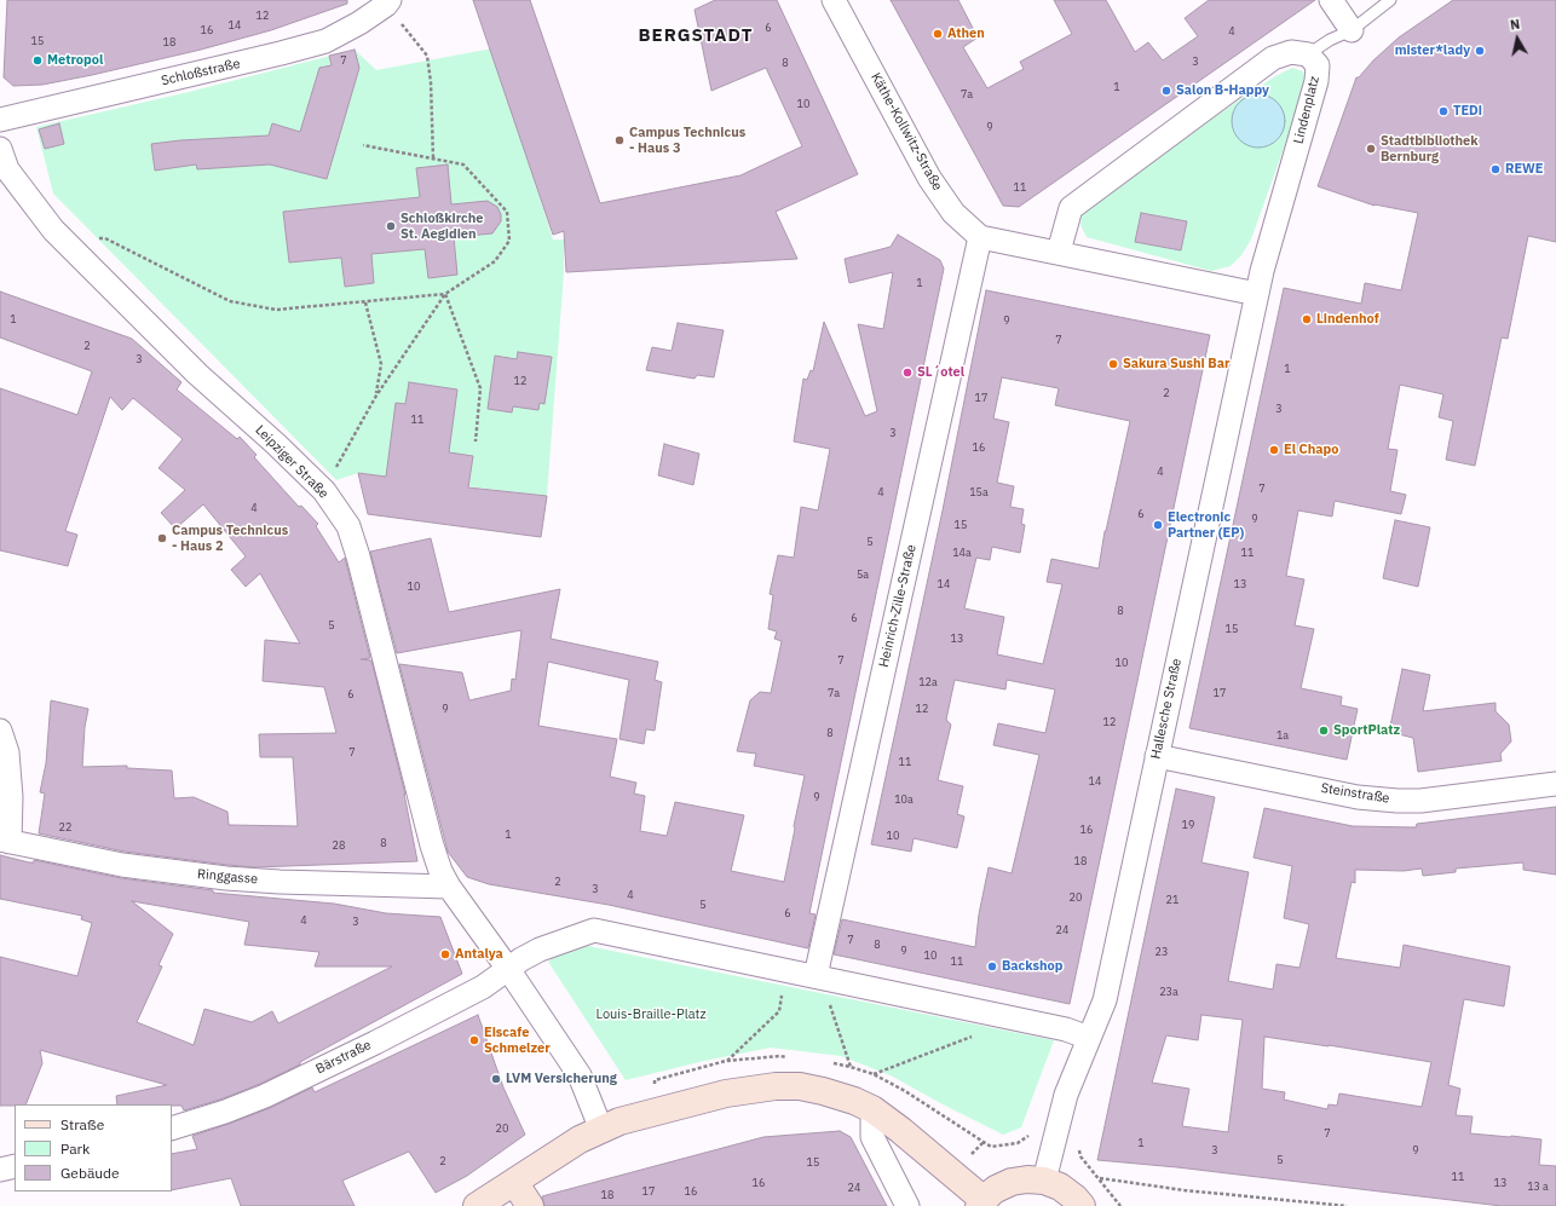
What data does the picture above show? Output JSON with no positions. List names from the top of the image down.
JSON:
{
  "streets": {
    "street": [
      "Schloßstraße",
      "Lindenplatz",
      "Käthe-Kollwitz-Straße",
      "Leipziger Straße",
      "Heinrich-Zille-Straße",
      "Hallesche Straße",
      "Steinstraße",
      "Ringgasse",
      "Bärstraße"
    ]
  },
  "crossings": [
    ["Lindenplatz", "Hallesche Straße"],
    ["Käthe-Kollwitz-Straße", "Heinrich-Zille-Straße"],
    ["Leipziger Straße", "Ringgasse"],
    ["Hallesche Straße", "Steinstraße"]
  ],
  "districts": ["BERGSTADT"],
  "parks": ["Louis-Braille-Platz"],
  "places": [
    "Athen",
    "mister*lady",
    "Metropol",
    "Salon B-Happy",
    "TEDi",
    "Campus Technicus - Haus 3",
    "Stadtbibliothek Bernburg",
    "REWE",
    "Schloßkirche St. Aegidien",
    "Lindenhof",
    "Sakura Sushi Bar",
    "SL´otel",
    "El Chapo",
    "Electronic Partner (EP)",
    "Campus Technicus - Haus 2",
    "SportPlatz",
    "Antalya",
    "Backshop",
    "Eiscafe Schmelzer",
    "LVM Versicherung"
  ],
  "house_numbers": [
    "12",
    "14",
    "6",
    "16",
    "4",
    "15",
    "18",
    "7",
    "3",
    "8",
    "1",
    "7a",
    "10",
    "9",
    "11",
    "1",
    "1",
    "9",
    "7",
    "2",
    "3",
    "1",
    "12",
    "2",
    "17",
    "3",
    "11",
    "3",
    "16",
    "4",
    "7",
    "4",
    "15a",
    "4",
    "6",
    "9",
    "15",
    "5",
    "14a",
    "11",
    "5a",
    "14",
    "13",
    "10",
    "8",
    "6",
    "5",
    "15",
    "13",
    "7",
    "10",
    "12a",
    "7a",
    "17",
    "6",
    "9",
    "12",
    "12",
    "8",
    "1a",
    "7",
    "11",
    "14",
    "9",
    "10a",
    "19",
    "22",
    "16",
    "1",
    "10",
    "8",
    "28",
    "18",
    "2",
    "3",
    "4",
    "20",
    "21",
    "5",
    "6",
    "4",
    "3",
    "24",
    "7",
    "8",
    "9",
    "23",
    "10",
    "11",
    "23a",
    "20",
    "7",
    "1",
    "3",
    "9",
    "5",
    "2",
    "15",
    "11",
    "16",
    "13",
    "13 a",
    "24",
    "17",
    "16",
    "18"
  ],
  "legend": ["Straße", "Park", "Gebäude"],
  "north": "top"
}
